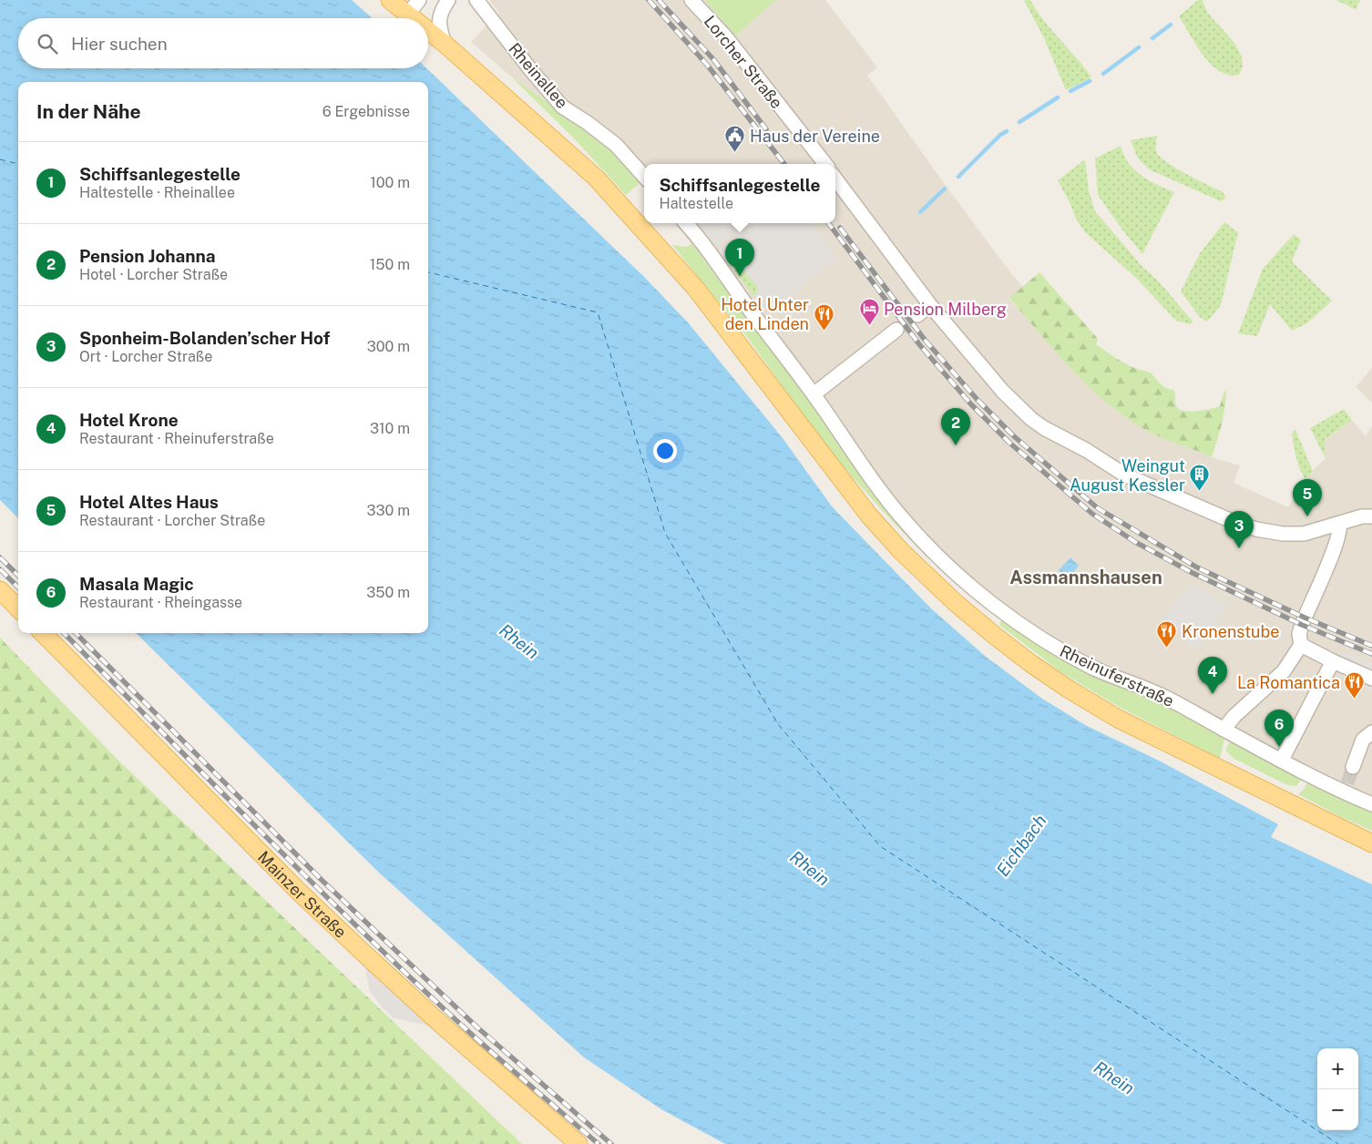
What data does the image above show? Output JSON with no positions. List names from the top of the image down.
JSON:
{
  "streets": {
    "main road": ["Mainzer Straße"],
    "street": ["Lorcher Straße", "Rheinallee", "Rheinuferstraße"]
  },
  "districts": ["Assmannshausen"],
  "water": ["Rhein", "Eichbach"],
  "places": {
    "public building": ["Haus der Vereine"],
    "hotel": ["Pension Milberg"],
    "restaurant": ["Hotel Unter den Linden", "Kronenstube", "La Romantica"],
    "building": ["Weingut August Kessler"]
  },
  "page": {
    "search": "Hier suchen",
    "heading": ["In der Nähe", "6 Ergebnisse"],
    "list": [
      {
        "mark": "1",
        "name": "Schiffsanlegestelle",
        "note": "Haltestelle · Rheinallee",
        "value": "100 m"
      },
      {
        "mark": "2",
        "name": "Pension Johanna",
        "note": "Hotel · Lorcher Straße",
        "value": "150 m"
      },
      {
        "mark": "3",
        "name": "Sponheim-Bolanden’scher Hof",
        "note": "Ort · Lorcher Straße",
        "value": "300 m"
      },
      {
        "mark": "4",
        "name": "Hotel Krone",
        "note": "Restaurant · Rheinuferstraße",
        "value": "310 m"
      },
      {
        "mark": "5",
        "name": "Hotel Altes Haus",
        "note": "Restaurant · Lorcher Straße",
        "value": "330 m"
      },
      {
        "mark": "6",
        "name": "Masala Magic",
        "note": "Restaurant · Rheingasse",
        "value": "350 m"
      }
    ],
    "popup": ["Schiffsanlegestelle", "Haltestelle"],
    "pins": [
      "1",
      "2",
      "5",
      "3",
      "4",
      "6"
    ],
    "map_buttons": ["+", "−"]
  }
}
